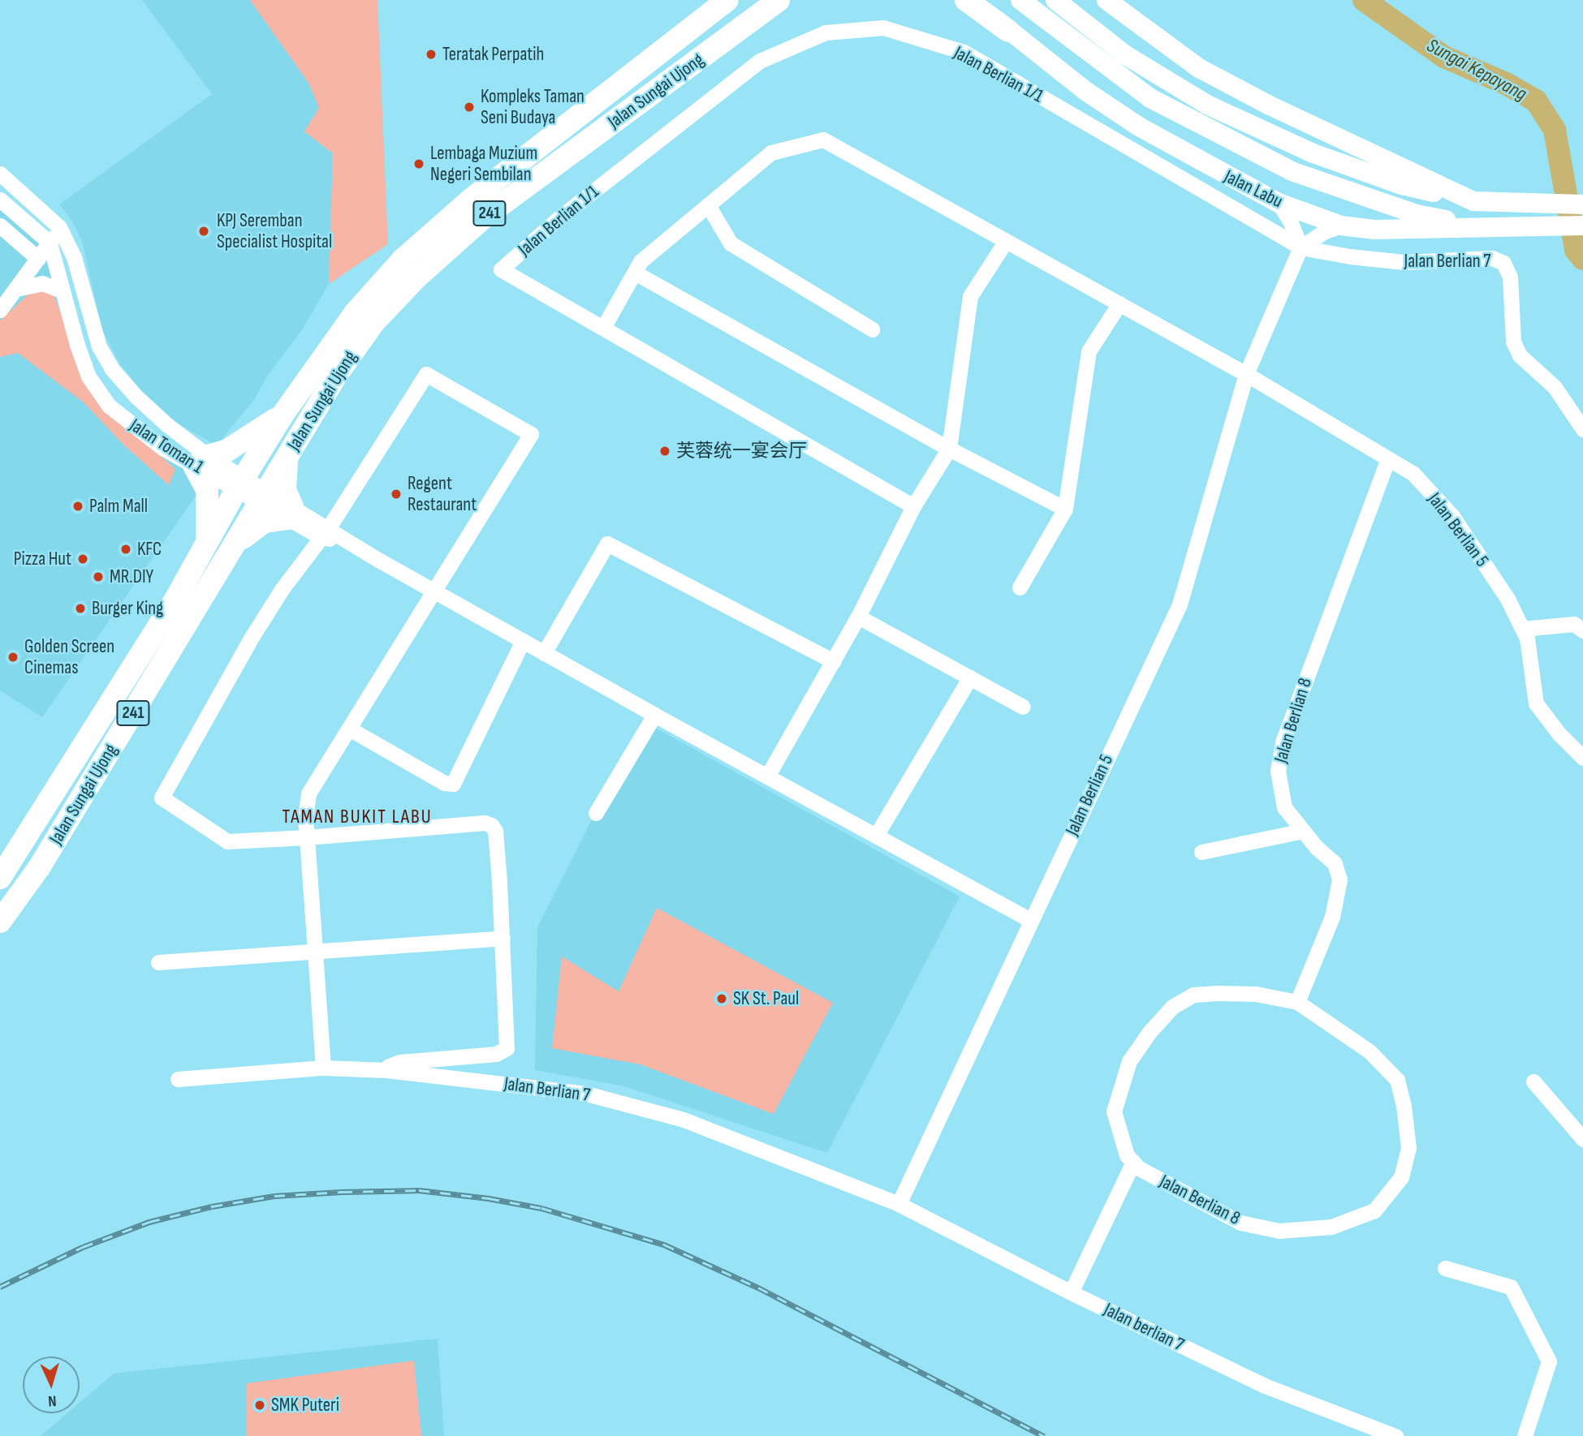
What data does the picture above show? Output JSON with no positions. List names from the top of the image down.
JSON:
{
  "streets": {
    "highway": ["Jalan Sungai Ujong", "241"],
    "main road": ["Jalan Labu"],
    "street": [
      "Jalan Berlian 1/1",
      "Jalan Berlian 7",
      "Jalan Toman 1",
      "Jalan Berlian 5",
      "Jalan Berlian 8",
      "Jalan berlian 7"
    ]
  },
  "crossings": [
    ["Jalan Berlian 1/1", "Jalan Berlian 7"],
    ["Jalan Berlian 1/1", "Jalan Berlian 5"],
    ["Jalan Sungai Ujong", "Jalan Toman 1"],
    ["Jalan Berlian 7", "Jalan Berlian 5"],
    ["Jalan Berlian 7", "Jalan berlian 7"],
    ["Jalan Berlian 5", "Jalan Berlian 8"],
    ["Jalan Berlian 5", "Jalan berlian 7"]
  ],
  "districts": ["TAMAN BUKIT LABU"],
  "water": ["Sungai Kepayang"],
  "places": [
    "Teratak Perpatih",
    "Kompleks Taman Seni Budaya",
    "Lembaga Muzium Negeri Sembilan",
    "KPJ Seremban Specialist Hospital",
    "芙蓉统一宴会厅",
    "Regent Restaurant",
    "Palm Mall",
    "KFC",
    "Pizza Hut",
    "MR.DIY",
    "Burger King",
    "Golden Screen Cinemas",
    "SK St. Paul",
    "SMK Puteri"
  ],
  "north": "bottom"
}
